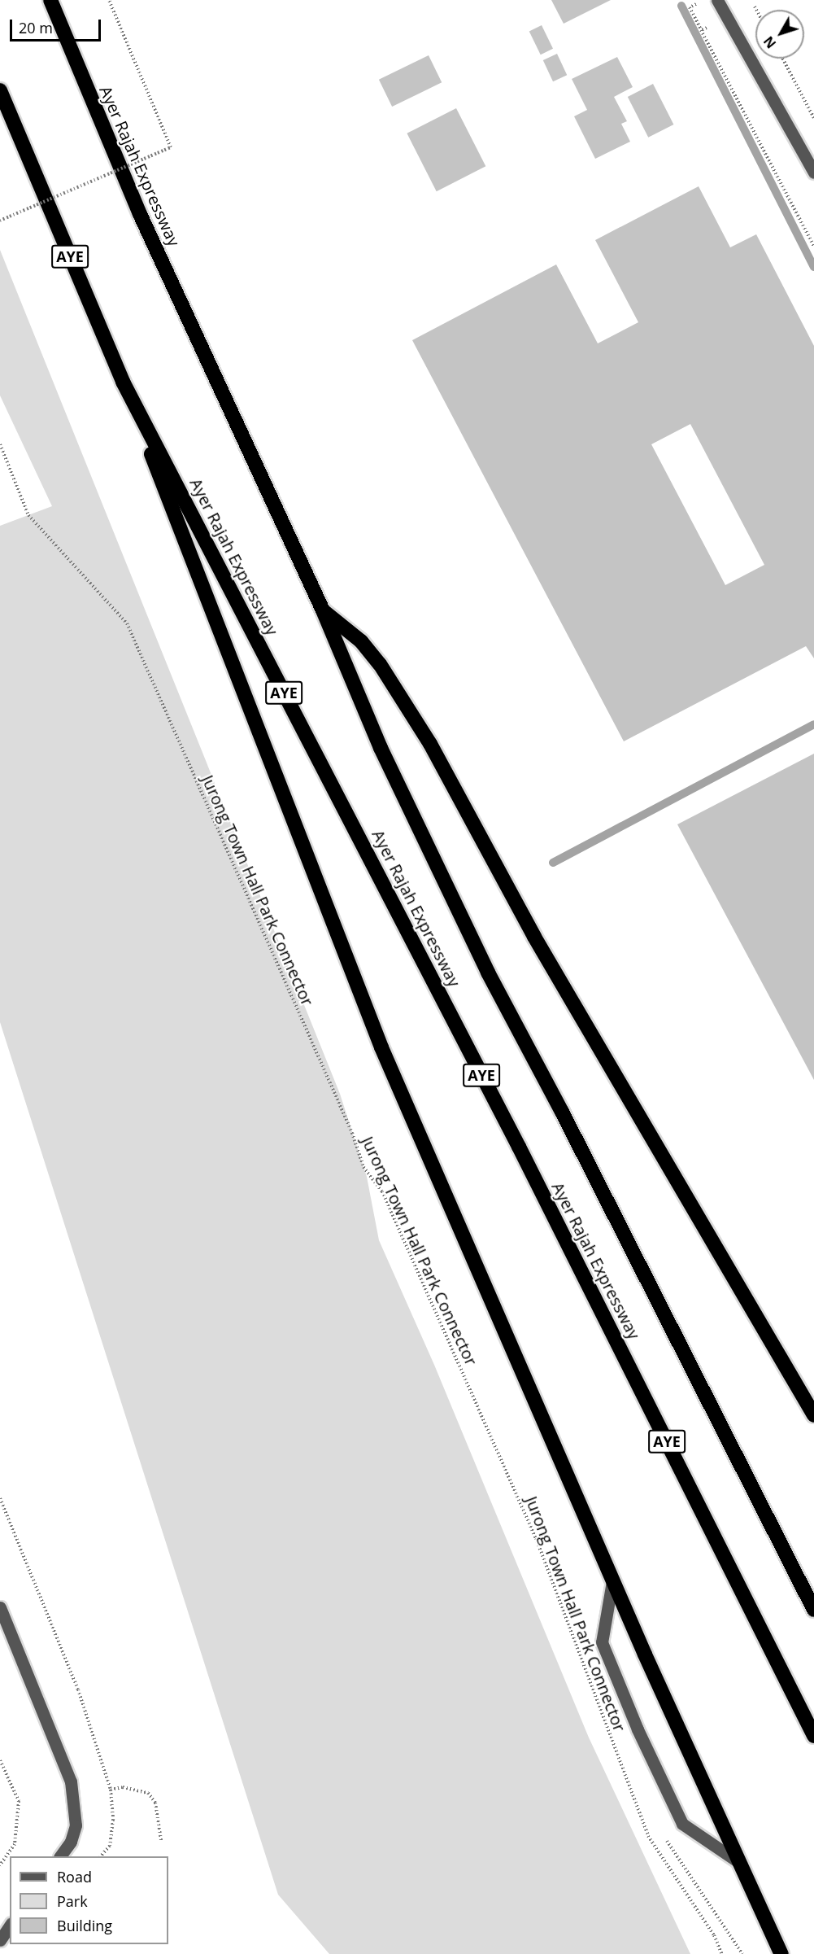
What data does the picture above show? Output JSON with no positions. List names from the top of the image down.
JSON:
{
  "streets": {
    "highway": ["Ayer Rajah Expressway", "AYE"],
    "path": ["Jurong Town Hall Park Connector"]
  },
  "legend": ["Road", "Park", "Building"],
  "scale_bar": "20 m",
  "north": "bottom left"
}
